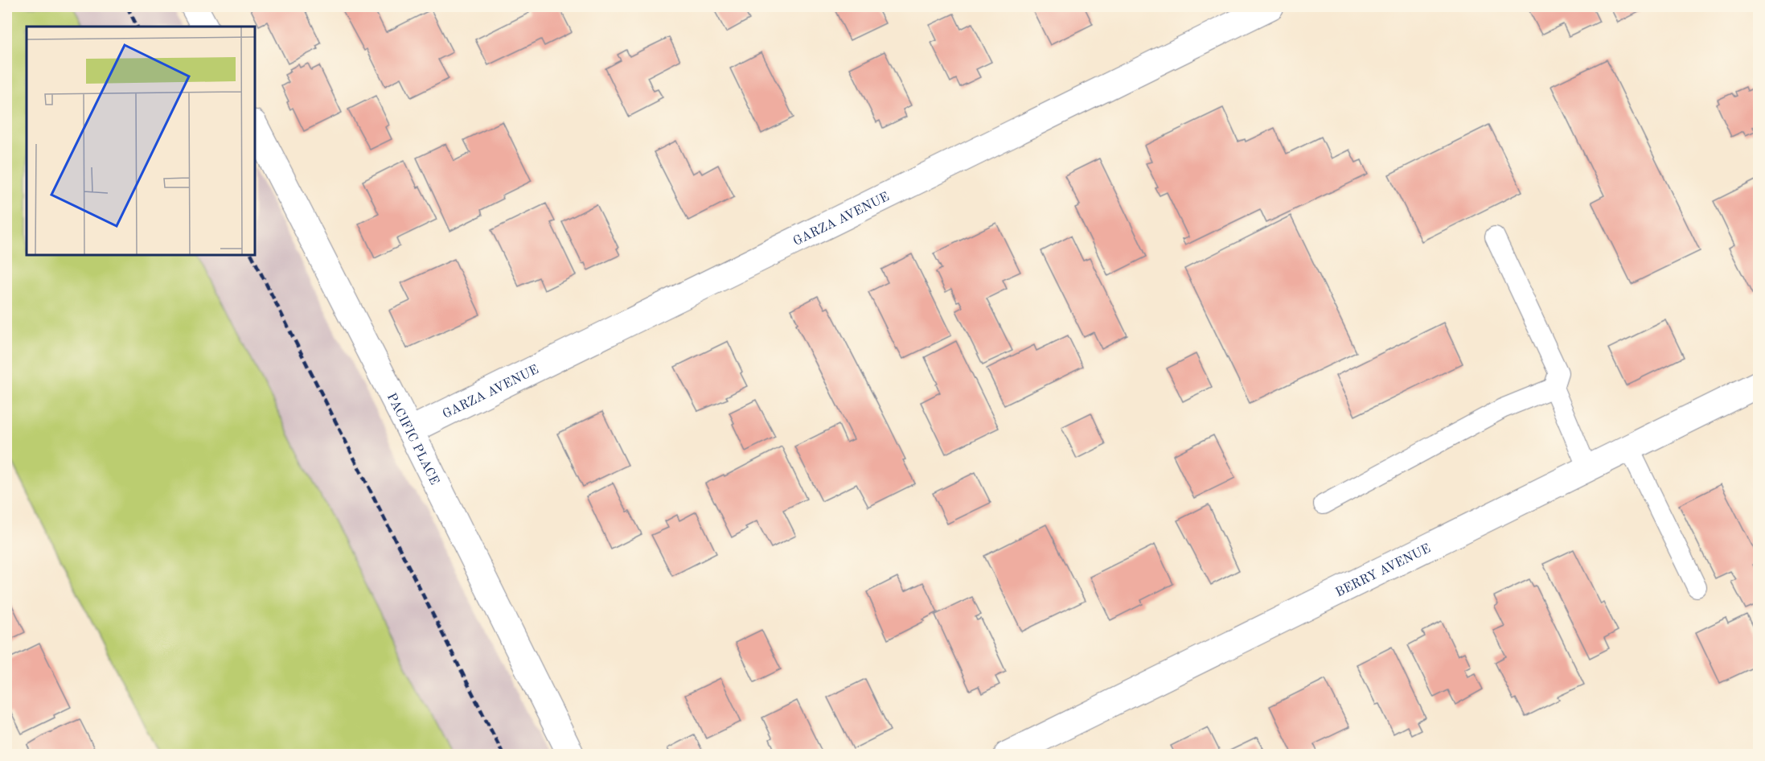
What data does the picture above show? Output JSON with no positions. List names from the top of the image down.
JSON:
{
  "streets": {
    "street": ["GARZA AVENUE", "PACIFIC PLACE", "BERRY AVENUE"]
  },
  "crossings": [
    ["GARZA AVENUE", "PACIFIC PLACE"]
  ]
}
